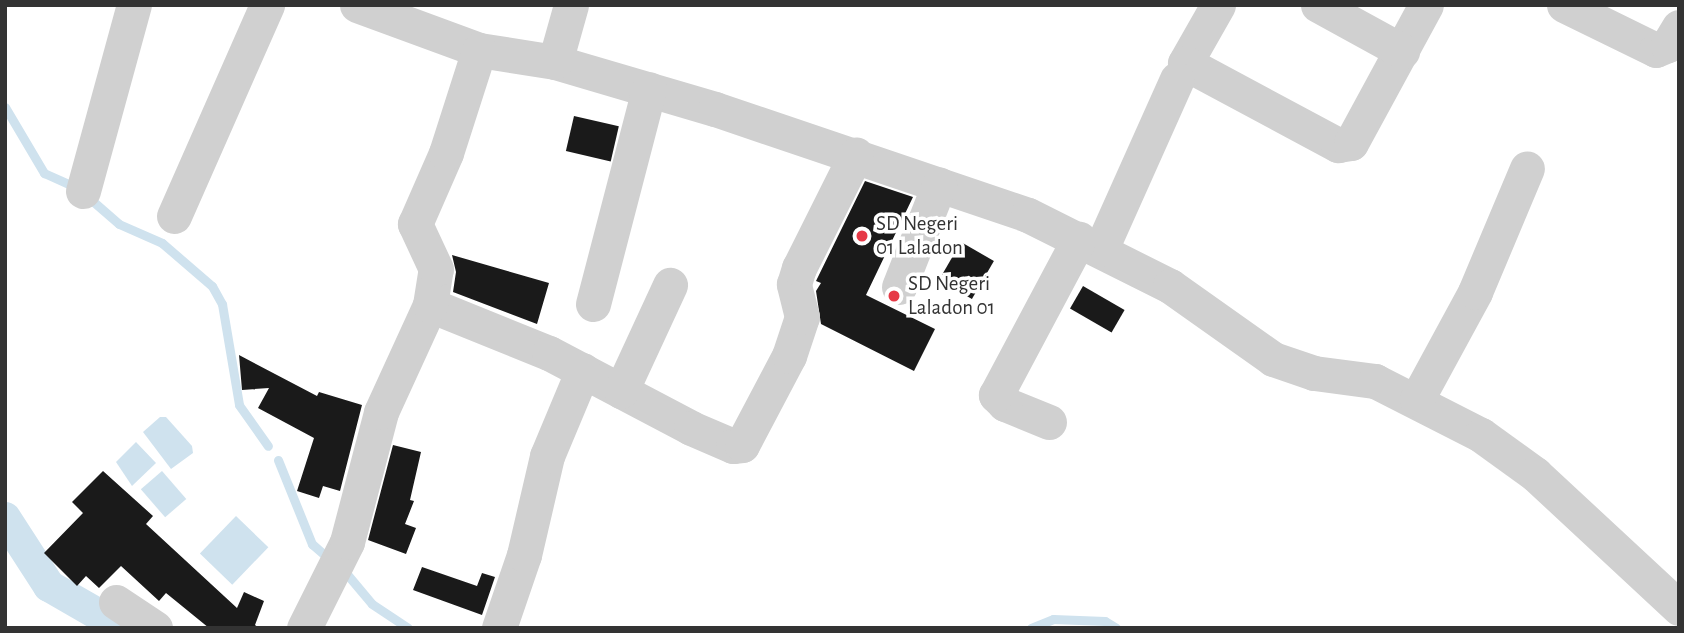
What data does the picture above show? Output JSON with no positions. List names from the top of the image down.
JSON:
{
  "places": ["SD Negeri 01 Laladon", "SD Negeri Laladon 01"]
}
